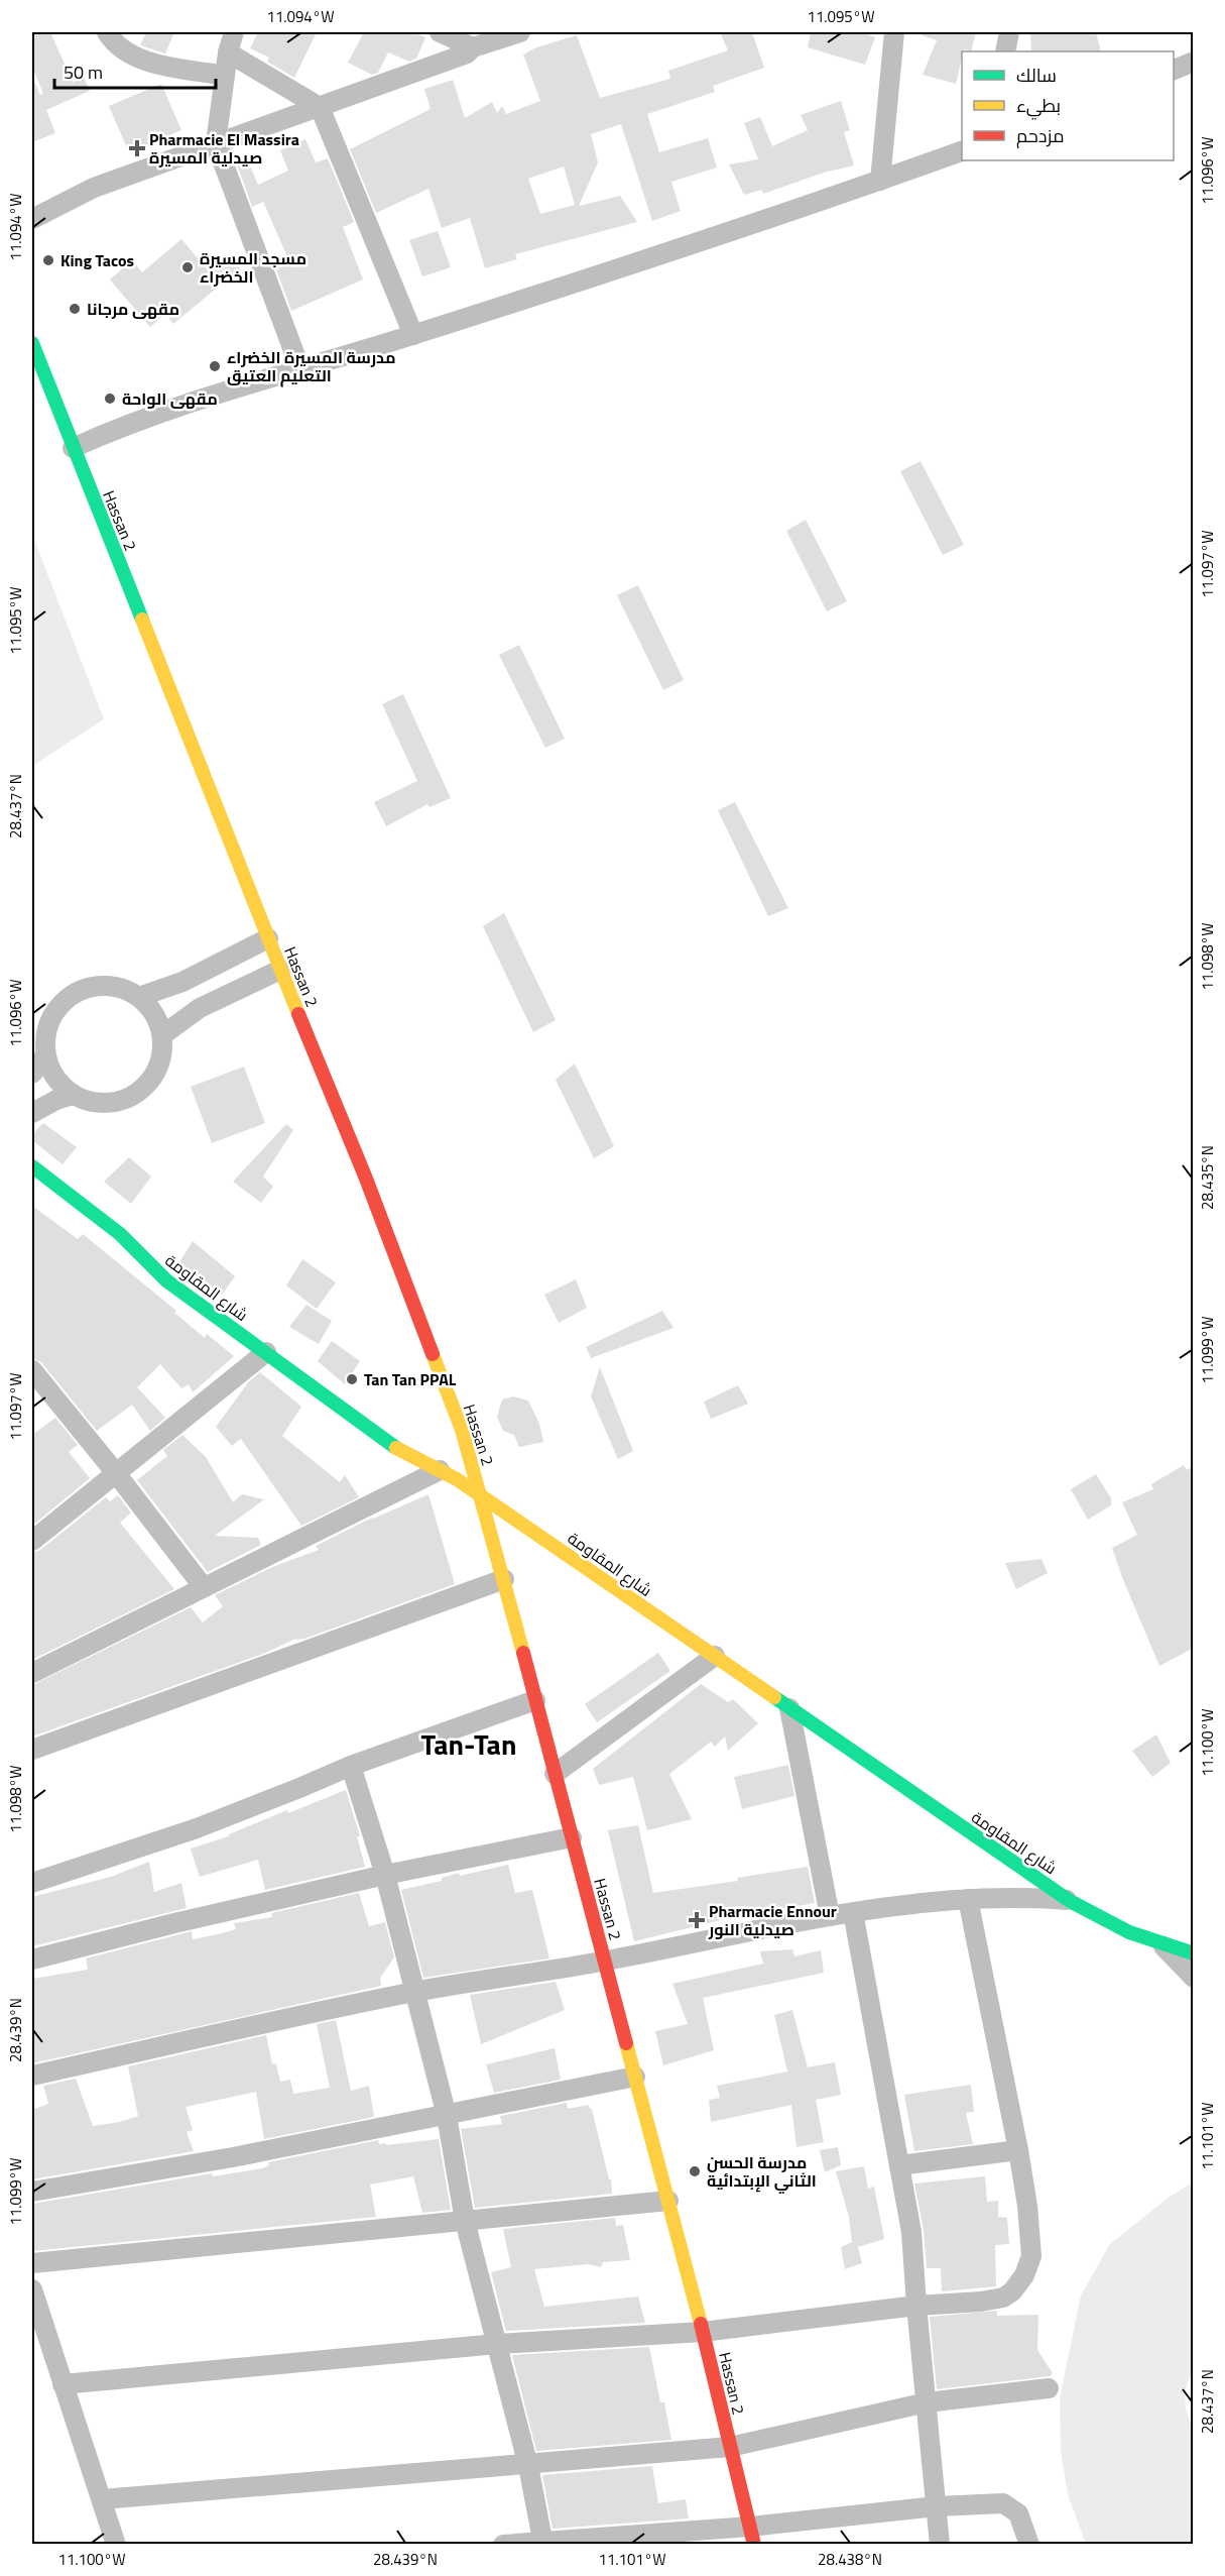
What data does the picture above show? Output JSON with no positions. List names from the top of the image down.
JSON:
{
  "streets": {
    "main road": ["Hassan 2", "شارع المقاومة"]
  },
  "crossings": [
    ["Hassan 2", "شارع المقاومة"]
  ],
  "districts": ["Tan-Tan"],
  "places": {
    "health": ["Pharmacie El Massira صيدلية المسيرة", "Pharmacie Ennour صيدلية النور"],
    "other": [
      "King Tacos",
      "مسجد المسيرة الخضراء",
      "مقهى مرجانا",
      "مدرسة المسيرة الخضراء التعليم العتيق",
      "مقهى الواحة",
      "Tan Tan PPAL",
      "مدرسة الحسن الثاني الإبتدائية"
    ]
  },
  "legend": ["سالك", "بطيء", "مزدحم"],
  "scale_bar": "50 m",
  "coordinates": [
    "11.094°W",
    "11.095°W",
    "11.096°W",
    "11.097°W",
    "28.437°N",
    "11.098°W",
    "28.435°N",
    "11.099°W",
    "11.100°W",
    "28.439°N",
    "11.101°W",
    "28.438°N"
  ]
}
